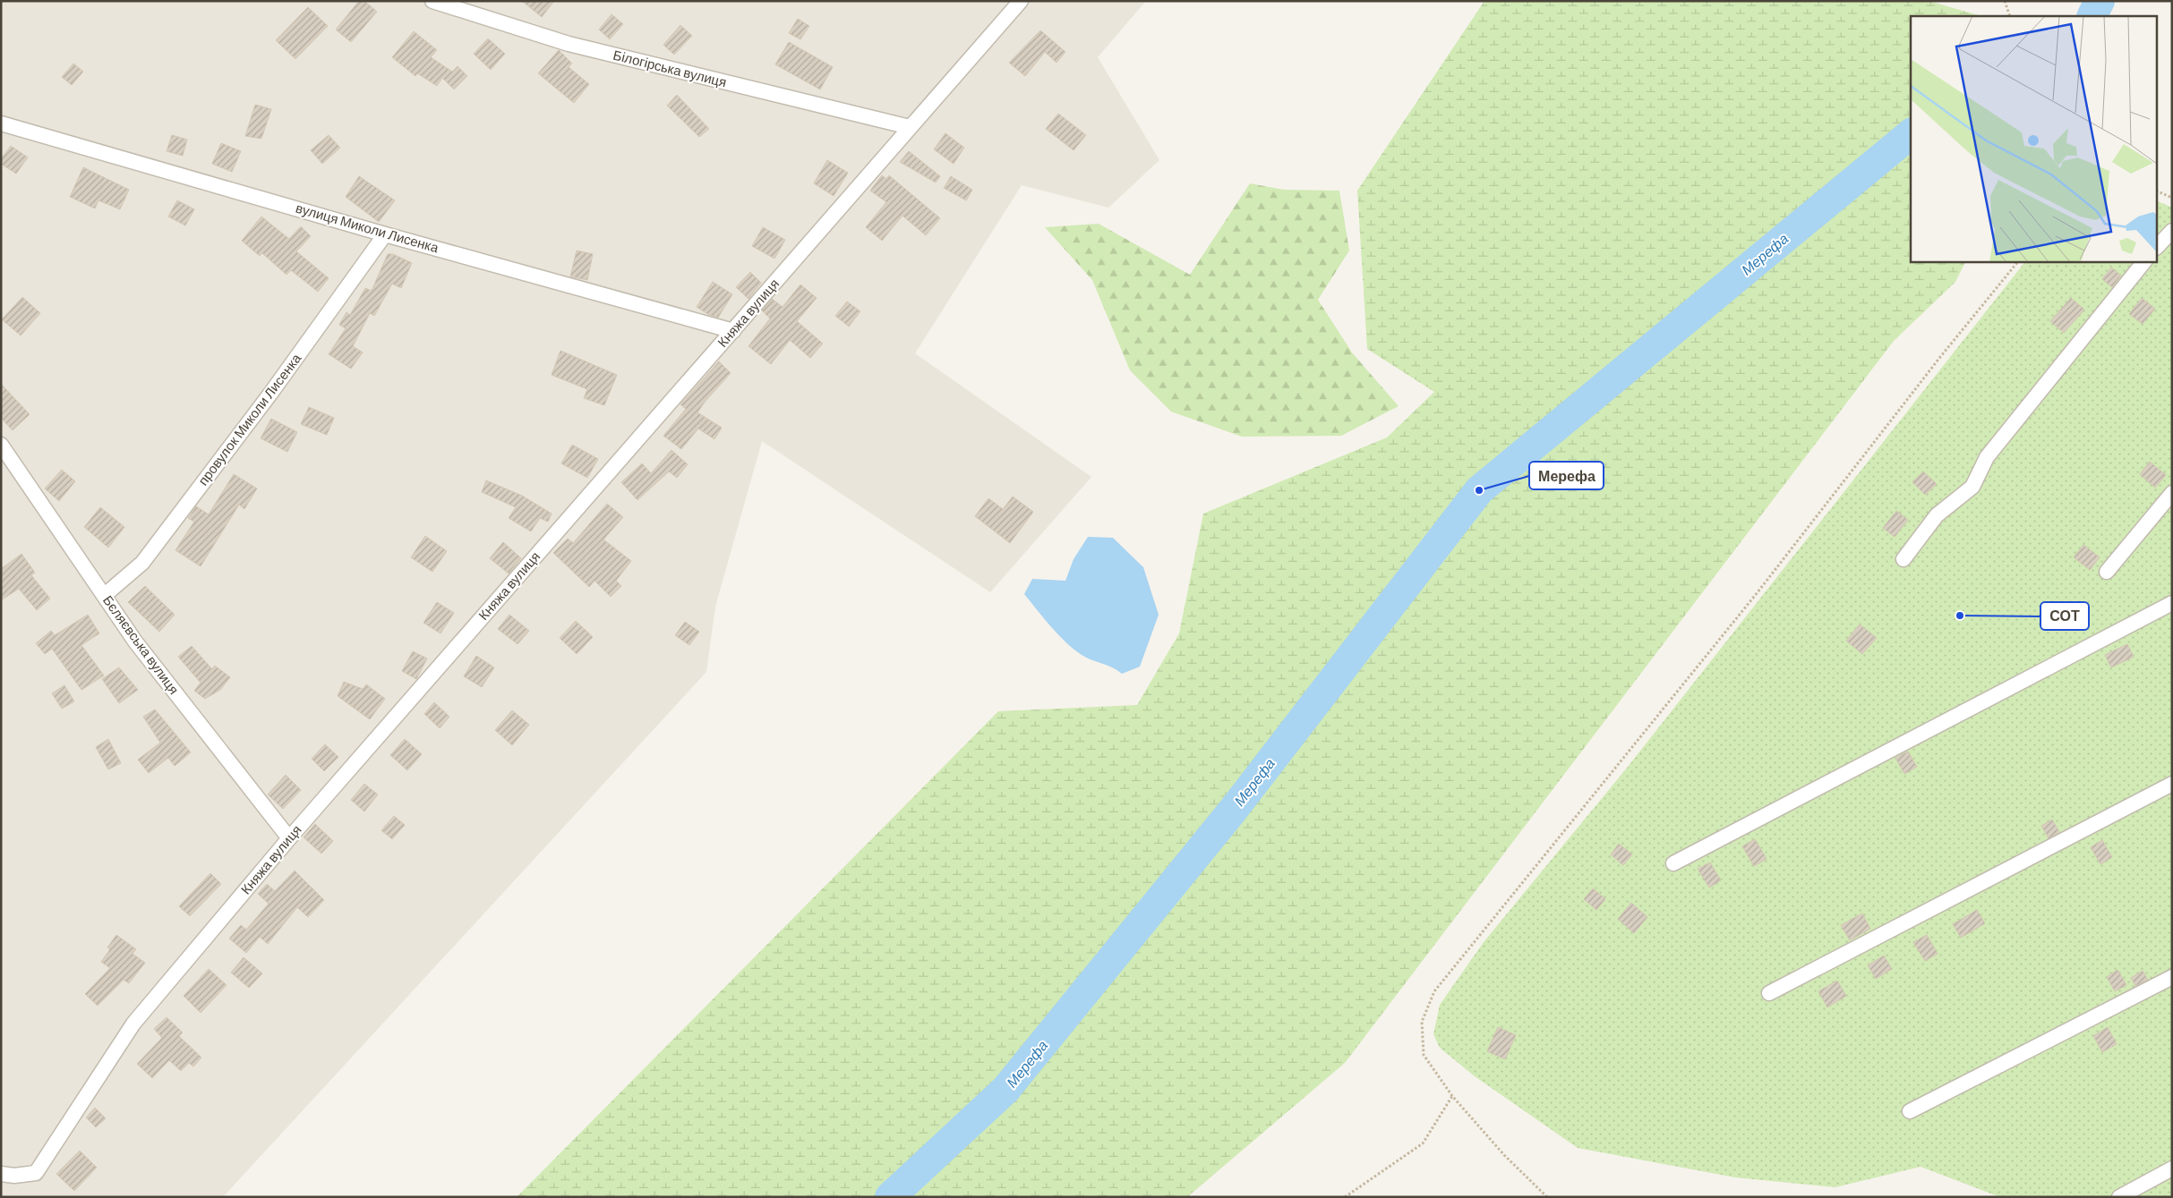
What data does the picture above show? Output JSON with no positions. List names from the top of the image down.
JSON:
{
  "streets": {
    "street": [
      "Білогірська вулиця",
      "вулиця Миколи Лисенка",
      "Княжа вулиця",
      "провулок Миколи Лисенка",
      "Бєляєвська вулиця"
    ]
  },
  "crossings": [
    ["Білогірська вулиця", "Княжа вулиця"],
    ["вулиця Миколи Лисенка", "Княжа вулиця"],
    ["вулиця Миколи Лисенка", "провулок Миколи Лисенка"],
    ["Княжа вулиця", "Бєляєвська вулиця"],
    ["провулок Миколи Лисенка", "Бєляєвська вулиця"]
  ],
  "water": ["Мерефа"],
  "places": ["Мерефа", "СОТ"]
}
